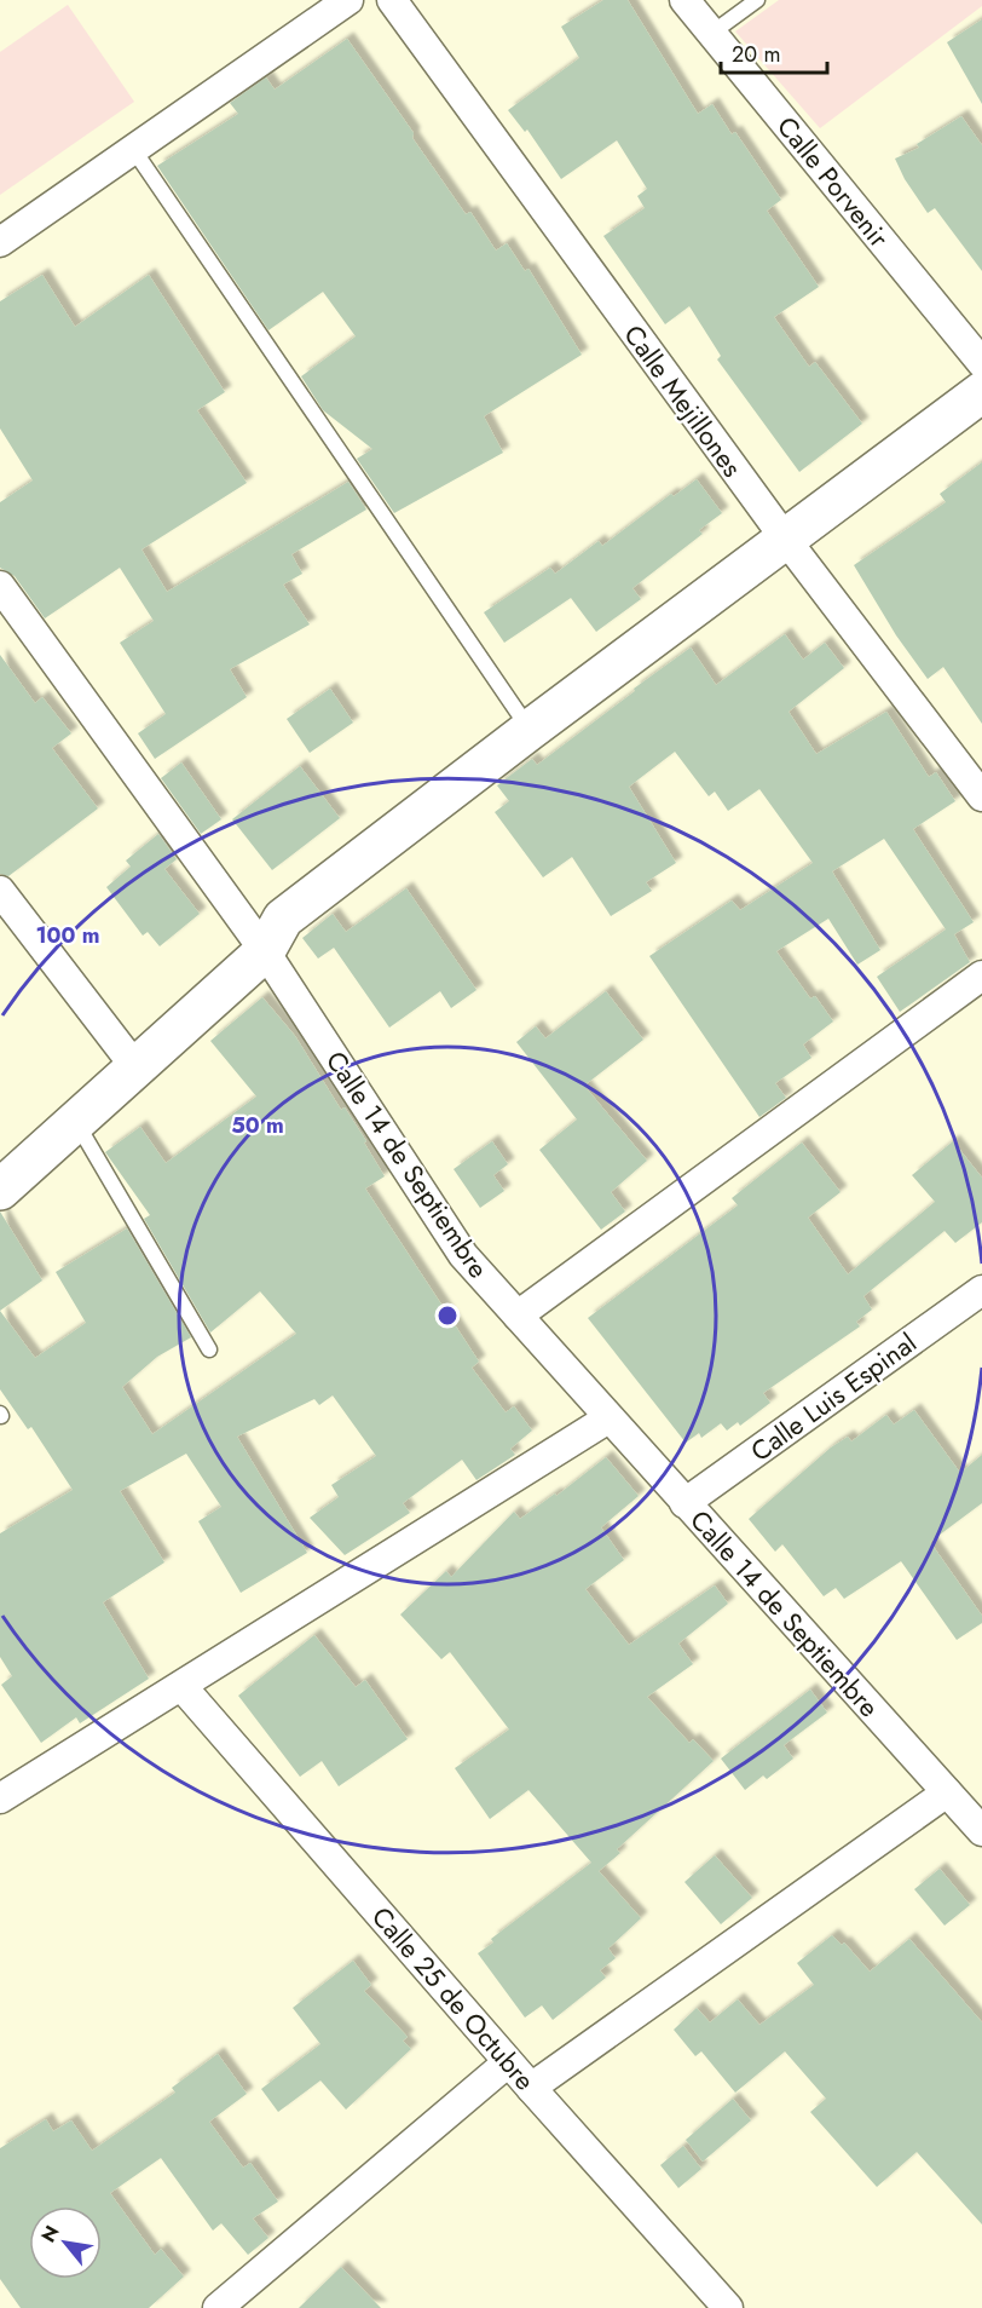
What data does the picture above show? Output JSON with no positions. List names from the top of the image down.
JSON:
{
  "streets": {
    "street": [
      "Calle Porvenir",
      "Calle Mejillones",
      "Calle 14 de Septiembre",
      "Calle Luis Espinal",
      "Calle 25 de Octubre"
    ]
  },
  "crossings": [
    ["Calle 14 de Septiembre", "Calle Luis Espinal"]
  ],
  "scale_bar": "20 m",
  "north": "top left",
  "rings": ["100 m", "50 m"]
}
